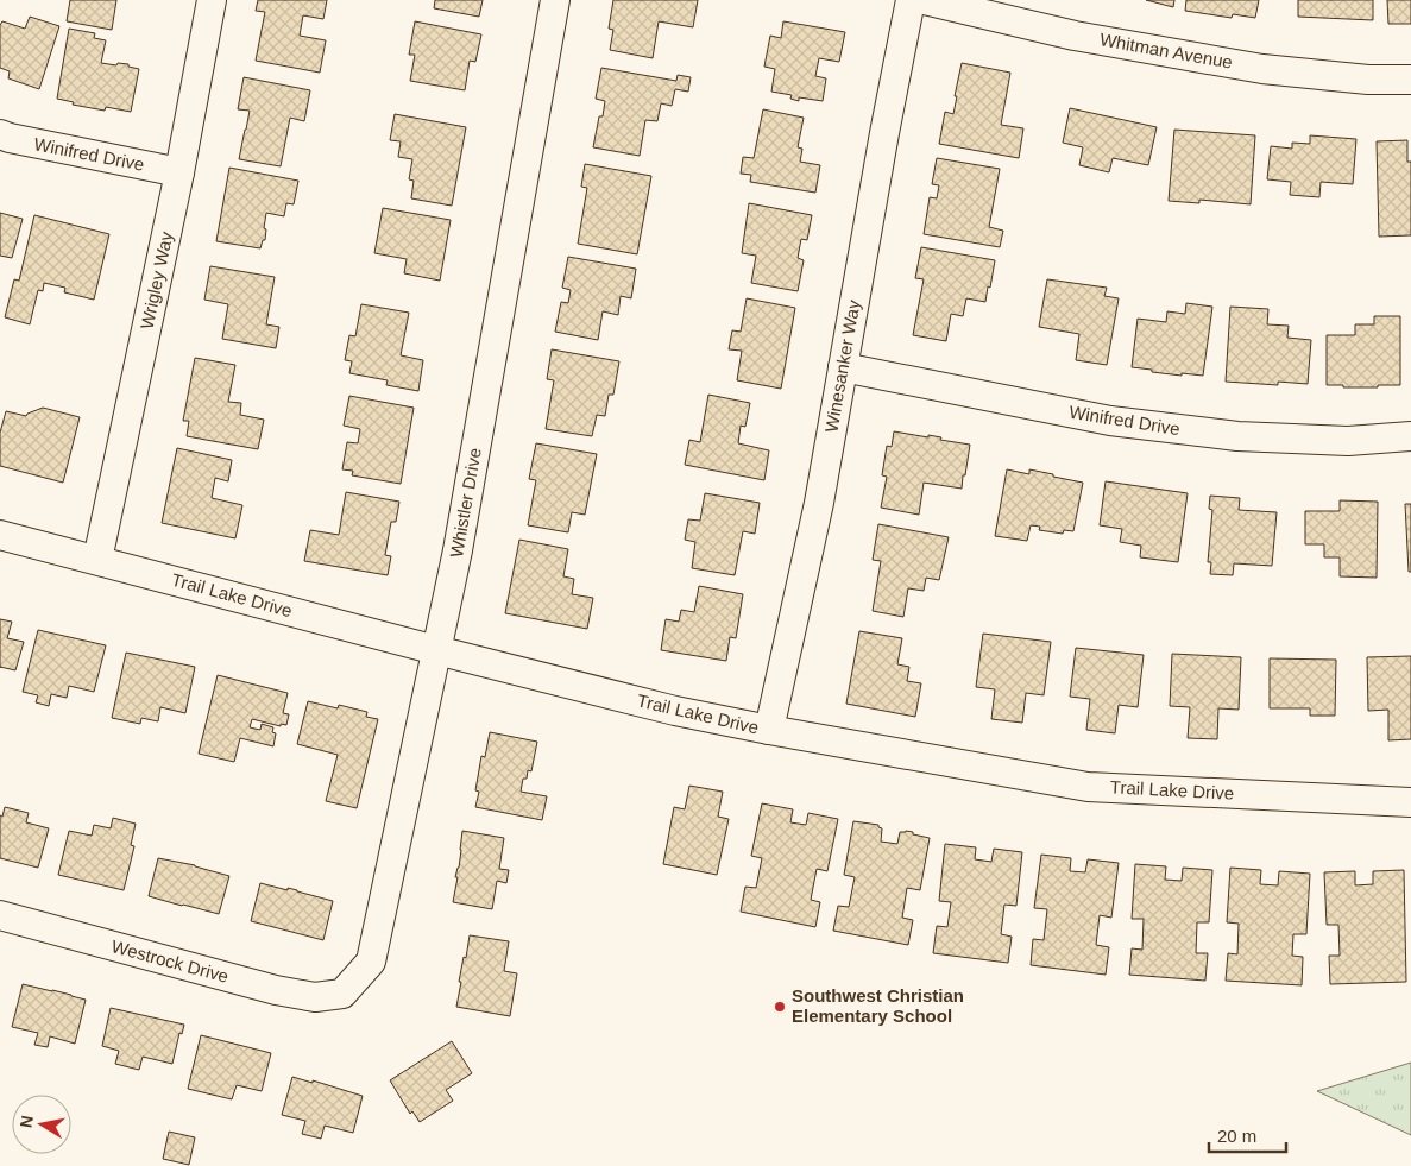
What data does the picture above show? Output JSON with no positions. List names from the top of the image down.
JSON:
{
  "streets": {
    "street": [
      "Whitman Avenue",
      "Winifred Drive",
      "Wrigley Way",
      "Winesanker Way",
      "Whistler Drive",
      "Trail Lake Drive",
      "Westrock Drive"
    ]
  },
  "crossings": [
    ["Winifred Drive", "Wrigley Way"],
    ["Winifred Drive", "Winesanker Way"],
    ["Wrigley Way", "Trail Lake Drive"],
    ["Winesanker Way", "Trail Lake Drive"],
    ["Whistler Drive", "Trail Lake Drive"],
    ["Whistler Drive", "Westrock Drive"]
  ],
  "places": ["Southwest Christian Elementary School"],
  "scale_bar": "20 m",
  "north": "left"
}
